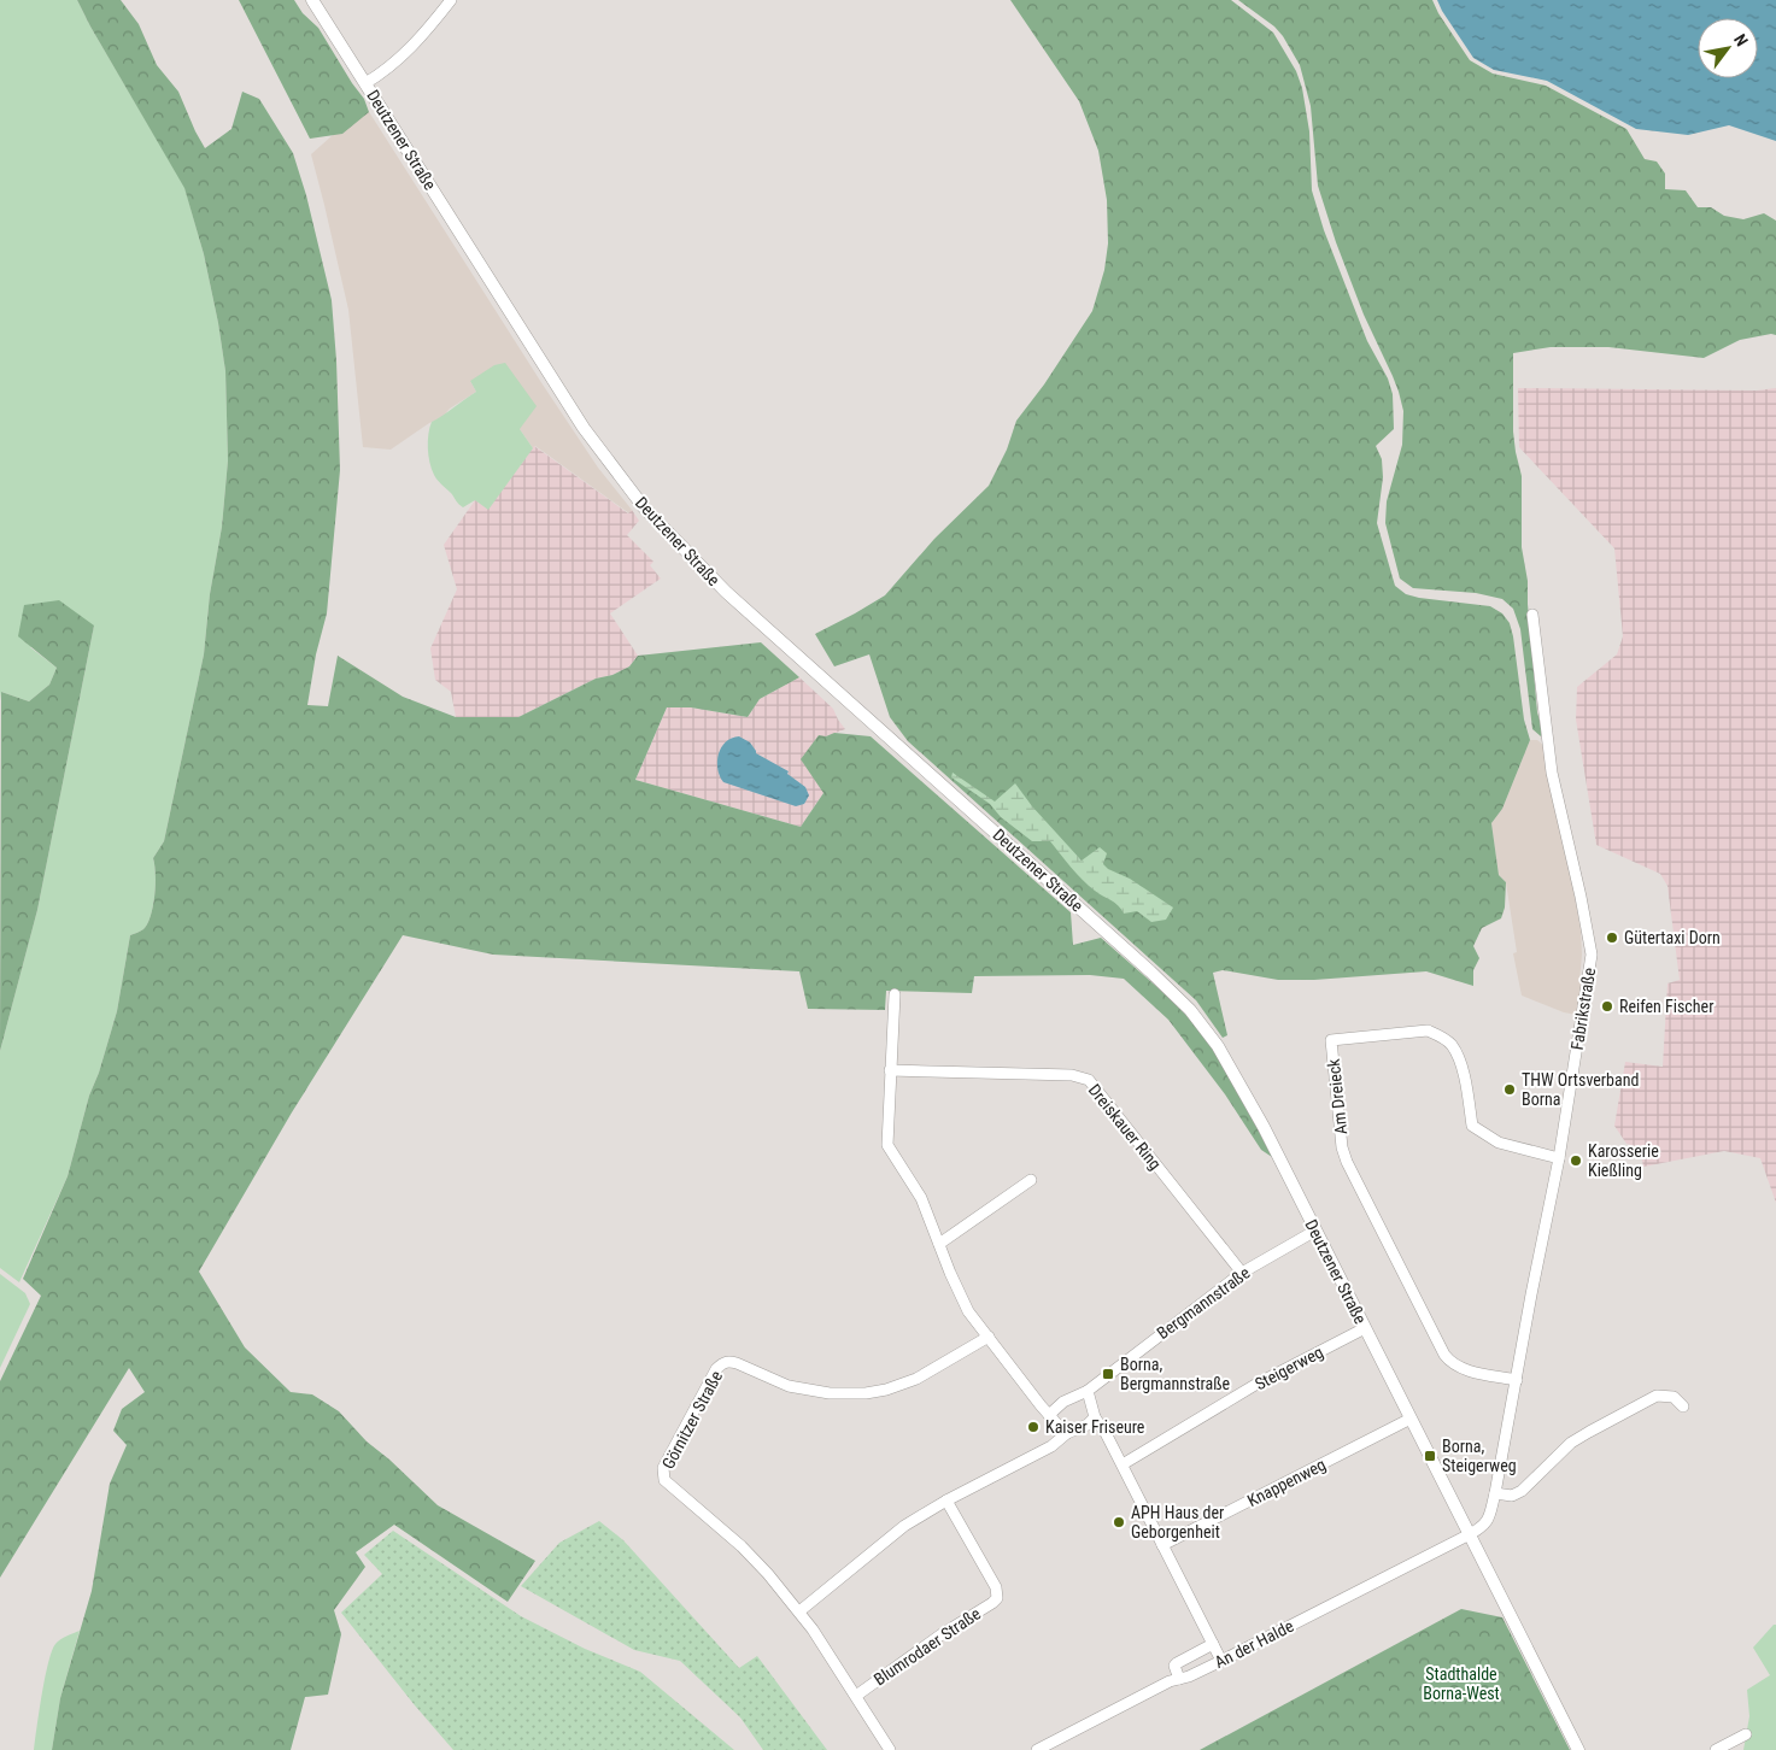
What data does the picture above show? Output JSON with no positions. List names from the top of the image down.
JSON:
{
  "streets": {
    "main road": ["Deutzener Straße"],
    "street": [
      "Fabrikstraße",
      "Am Dreieck",
      "Dreiskauer Ring",
      "Bergmannstraße",
      "Steigerweg",
      "Görnitzer Straße",
      "Knappenweg",
      "An der Halde",
      "Blumrodaer Straße"
    ]
  },
  "crossings": [
    ["Deutzener Straße", "Fabrikstraße"],
    ["Deutzener Straße", "Bergmannstraße"],
    ["Deutzener Straße", "Steigerweg"],
    ["Deutzener Straße", "Knappenweg"],
    ["Deutzener Straße", "An der Halde"],
    ["Fabrikstraße", "Am Dreieck"],
    ["Fabrikstraße", "An der Halde"],
    ["Dreiskauer Ring", "Bergmannstraße"],
    ["Görnitzer Straße", "Blumrodaer Straße"]
  ],
  "parks": ["Stadthalde Borna-West"],
  "places": {
    "other": [
      "Gütertaxi Dorn",
      "Reifen Fischer",
      "THW Ortsverband Borna",
      "Karosserie Kießling",
      "Kaiser Friseure",
      "APH Haus der Geborgenheit"
    ],
    "transit": ["Borna, Bergmannstraße", "Borna, Steigerweg"]
  },
  "north": "top right"
}
